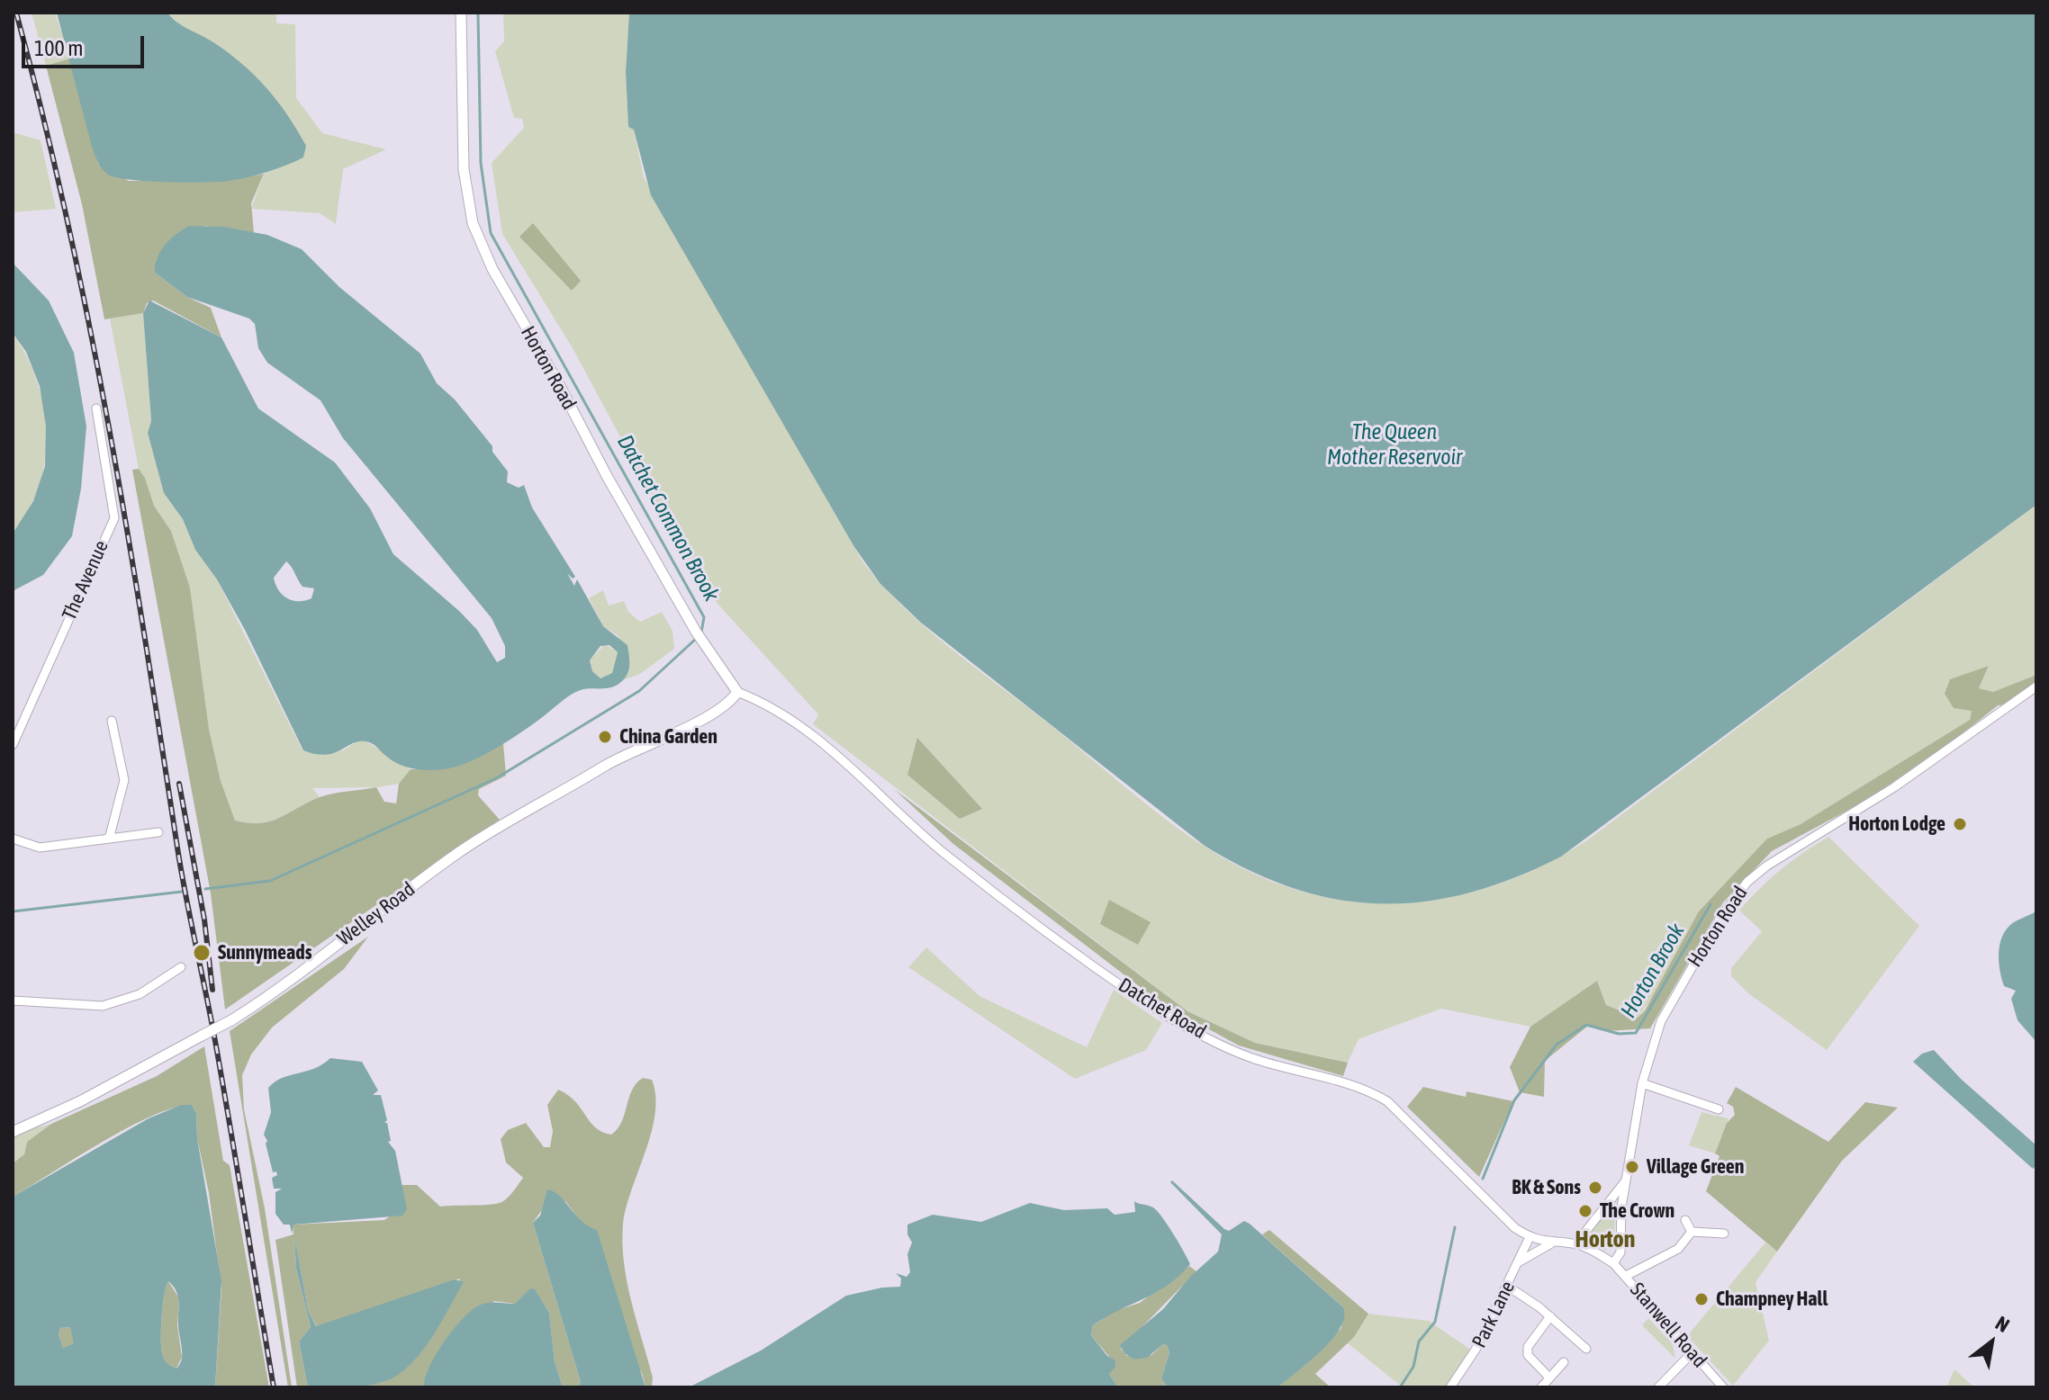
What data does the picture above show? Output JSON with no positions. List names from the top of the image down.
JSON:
{
  "streets": {
    "main road": ["Horton Road", "Welley Road"],
    "street": [
      "The Avenue",
      "Datchet Road",
      "Park Lane",
      "Stanwell Road"
    ]
  },
  "crossings": [
    ["Horton Road", "Welley Road"],
    ["Horton Road", "Datchet Road"],
    ["Horton Road", "Stanwell Road"],
    ["Welley Road", "Datchet Road"],
    ["Datchet Road", "Park Lane"],
    ["Datchet Road", "Stanwell Road"]
  ],
  "districts": ["Horton"],
  "water": ["The Queen Mother Reservoir", "Datchet Common Brook", "Horton Brook"],
  "places": [
    "China Garden",
    "Horton Lodge",
    "Sunnymeads",
    "Village Green",
    "BK & Sons",
    "The Crown",
    "Champney Hall"
  ],
  "scale_bar": "100 m",
  "north": "top right"
}
